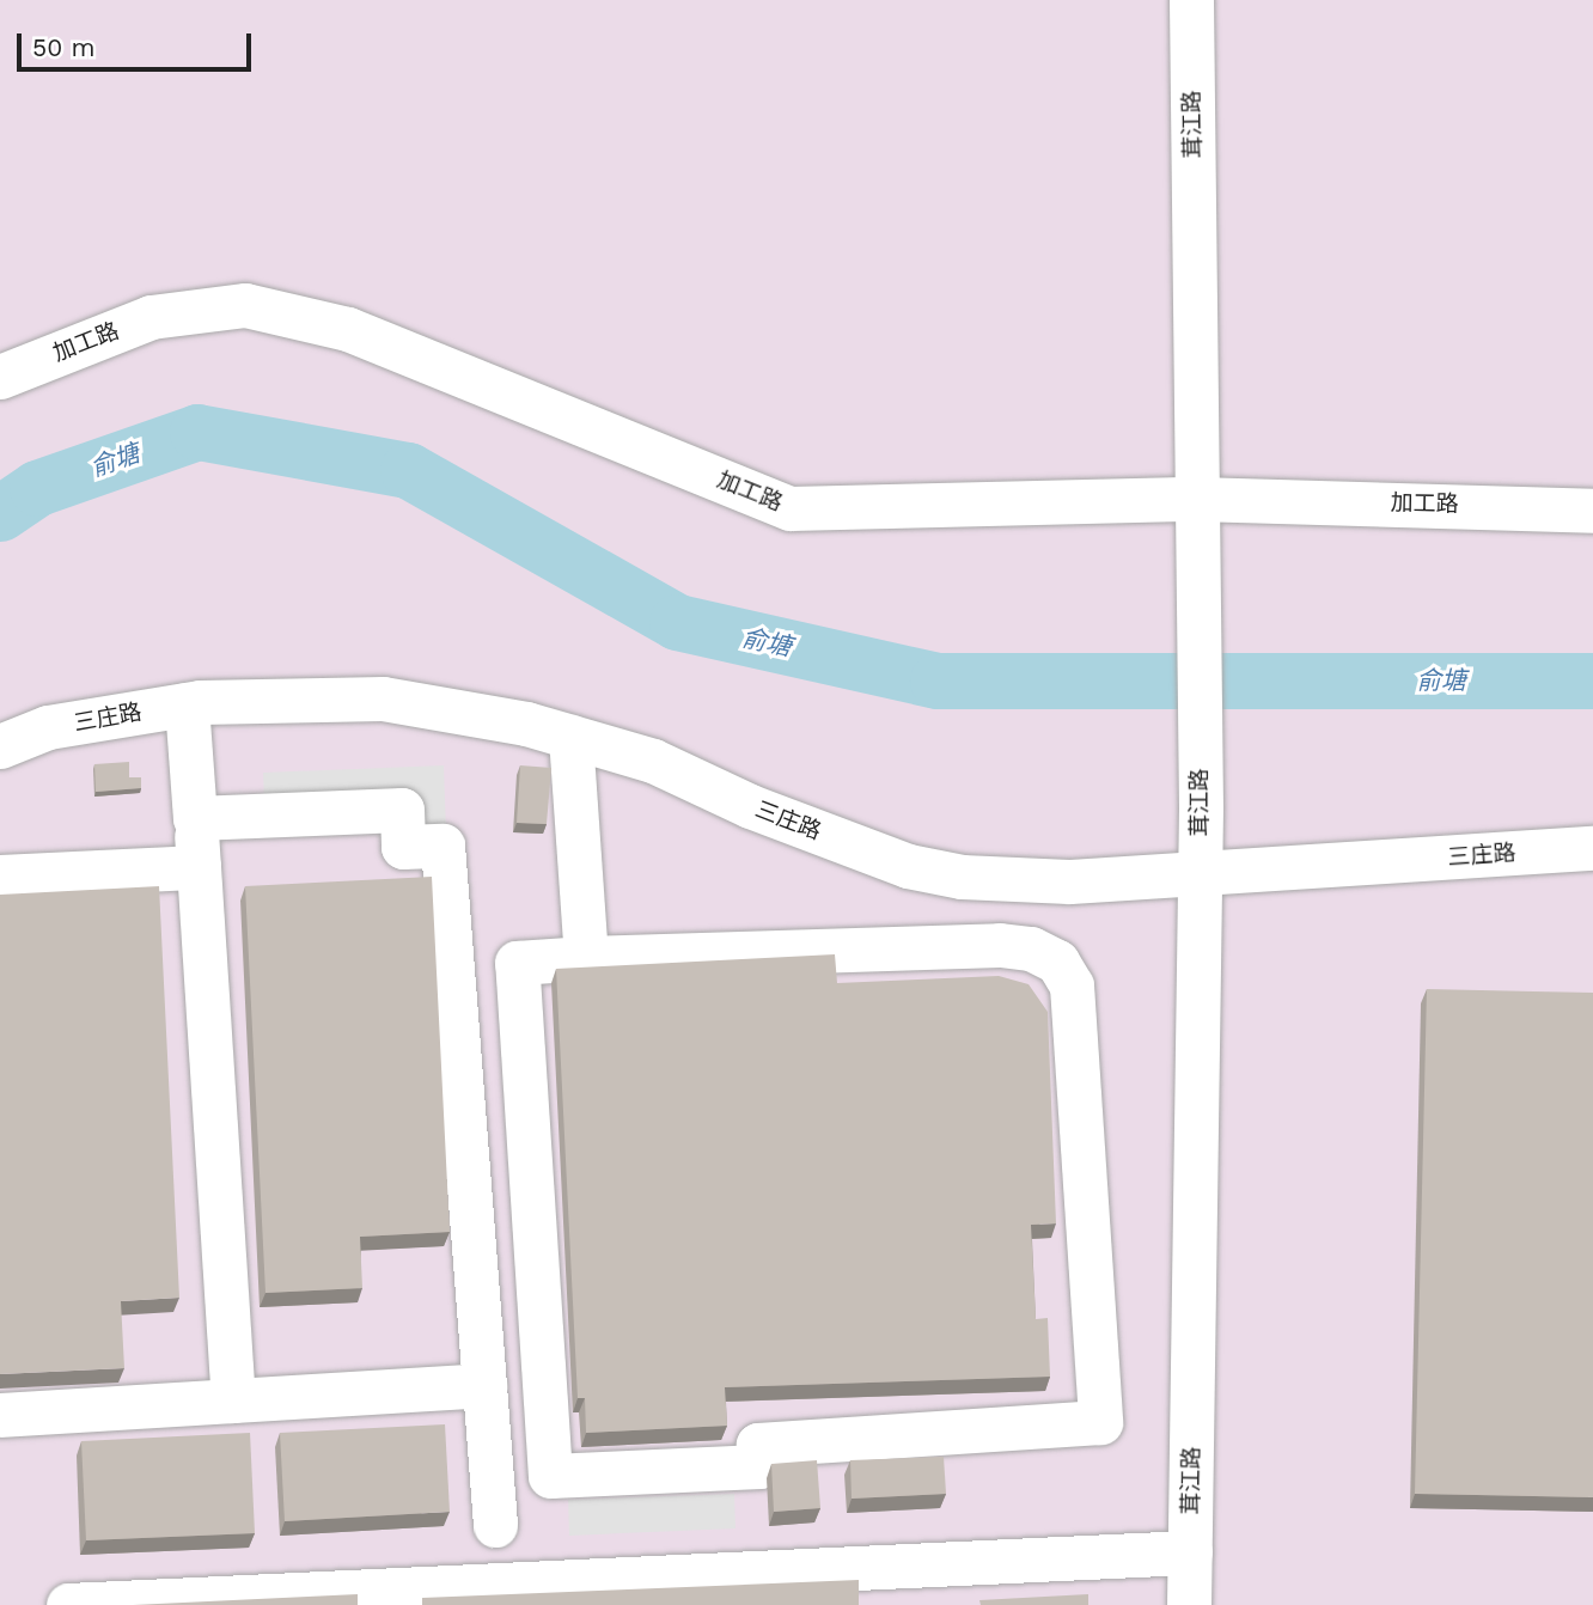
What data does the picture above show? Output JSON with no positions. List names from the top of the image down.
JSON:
{
  "streets": {
    "street": ["茸江路", "加工路", "三庄路"]
  },
  "crossings": [
    ["茸江路", "加工路"],
    ["茸江路", "三庄路"]
  ],
  "water": ["俞塘"],
  "scale_bar": "50 m"
}
